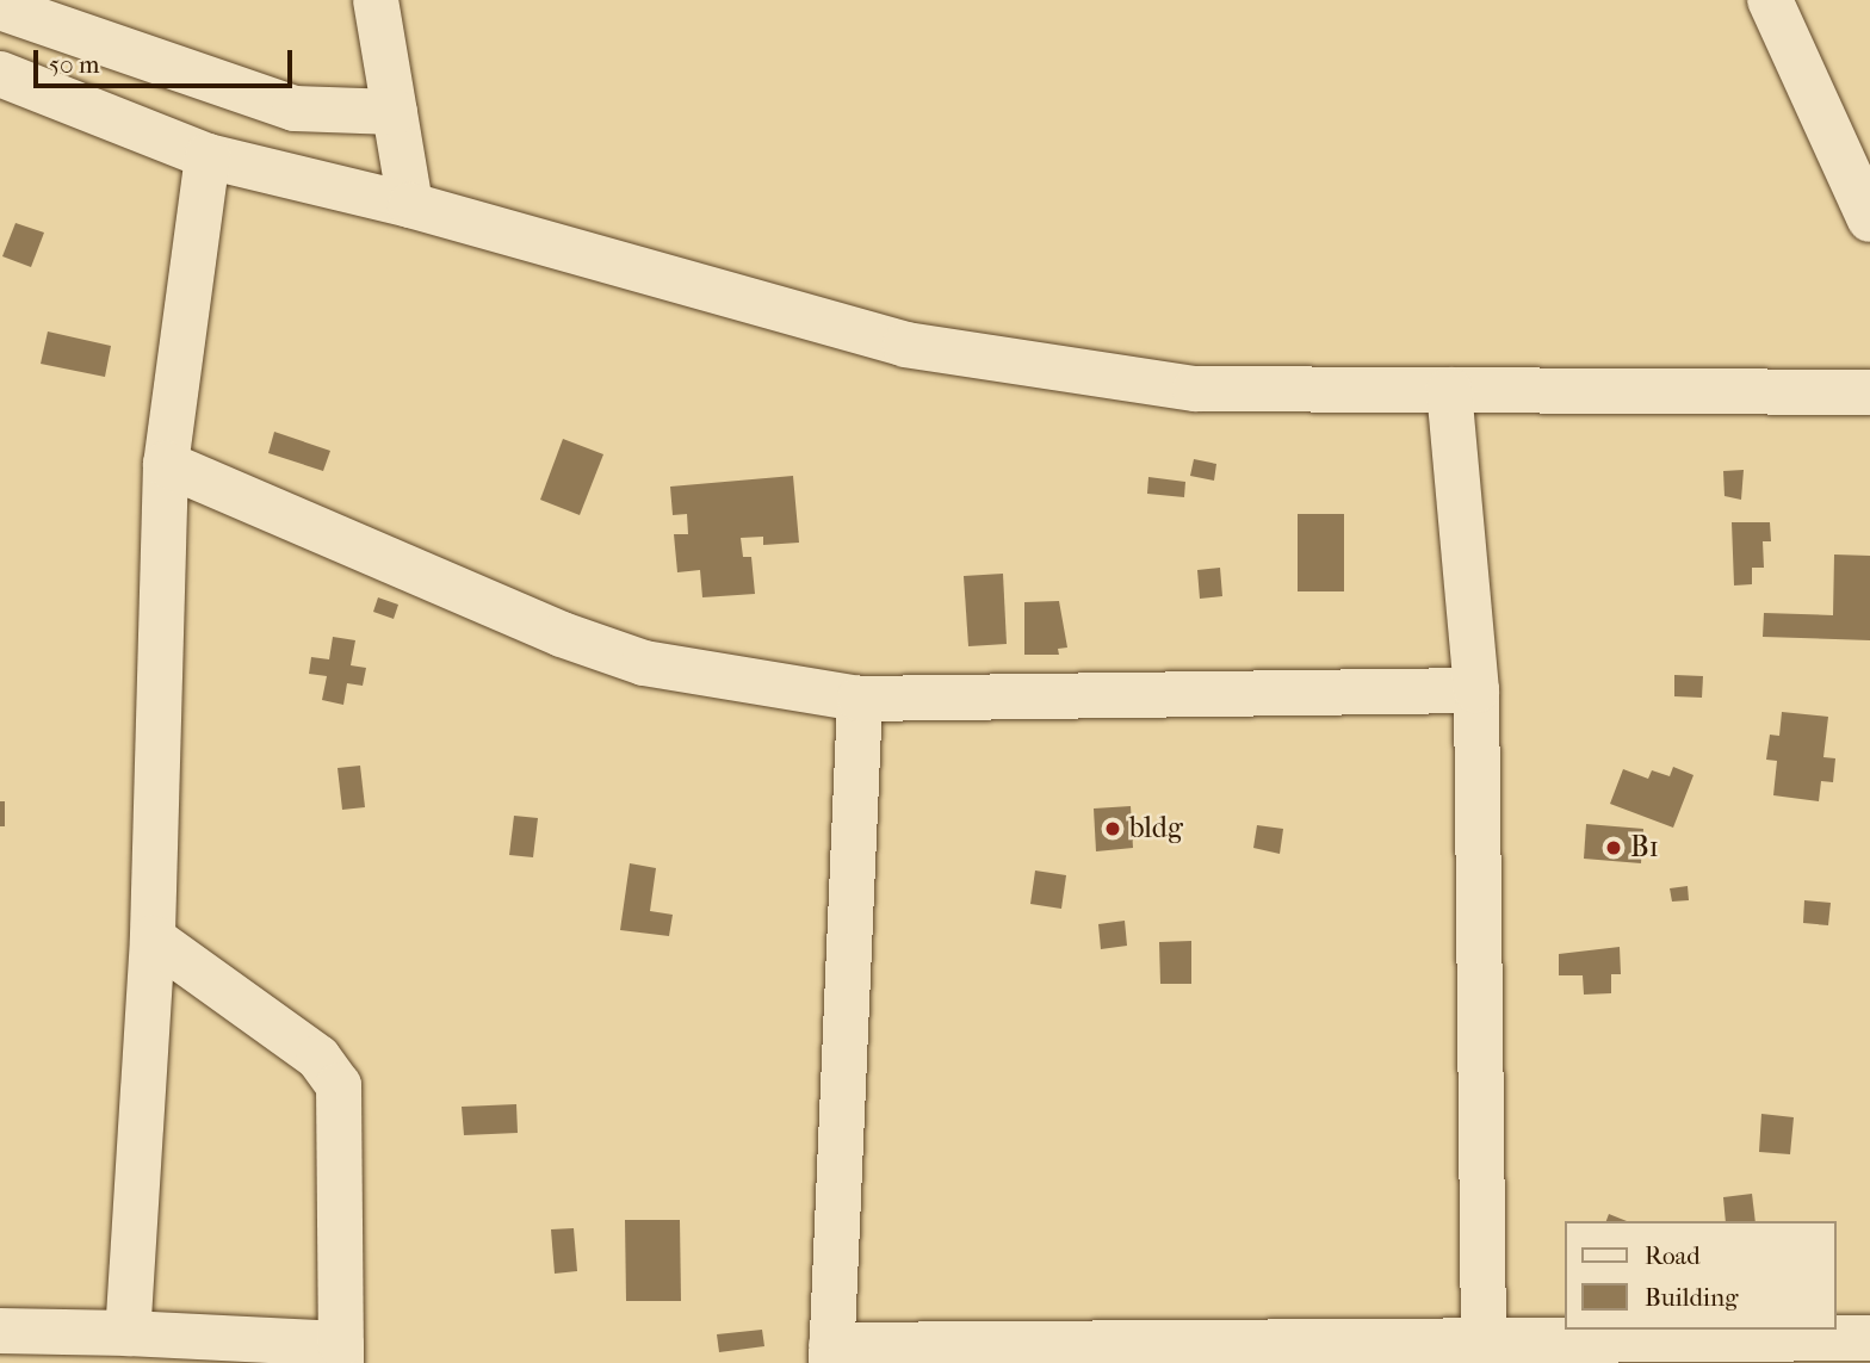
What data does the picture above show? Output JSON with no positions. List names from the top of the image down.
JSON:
{
  "places": ["bldg", "B1"],
  "legend": ["Road", "Building"],
  "scale_bar": "50 m"
}
